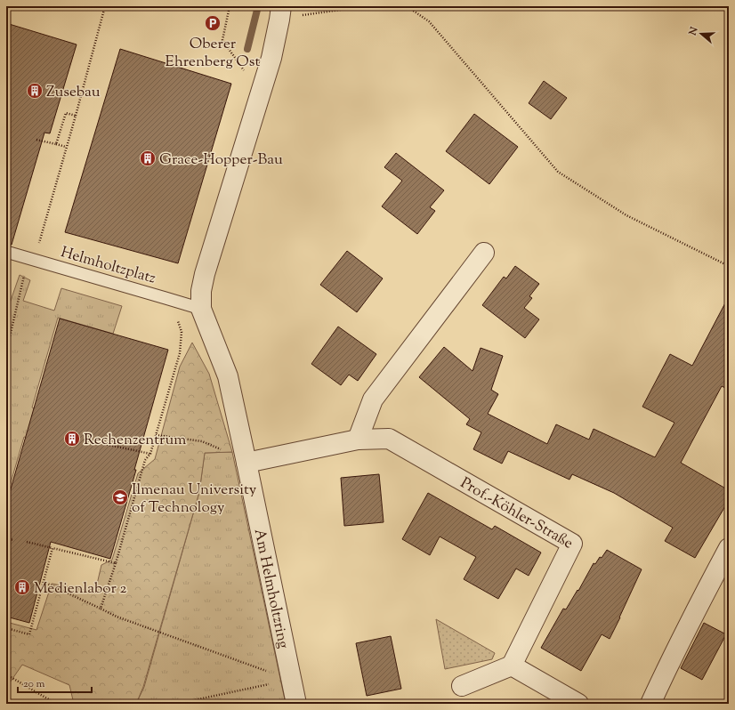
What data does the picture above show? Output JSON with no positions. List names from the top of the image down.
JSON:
{
  "streets": {
    "street": ["Prof.-Köhler-Straße", "Am Helmholtzring"],
    "lane": ["Helmholtzplatz"]
  },
  "crossings": [
    ["Helmholtzplatz", "Am Helmholtzring"],
    ["Prof.-Köhler-Straße", "Am Helmholtzring"]
  ],
  "places": {
    "parking": ["Oberer Ehrenberg Ost"],
    "building": [
      "Zusebau",
      "Grace-Hopper-Bau",
      "Rechenzentrum",
      "Medienlabor 2"
    ],
    "school or university": ["Ilmenau University of Technology"]
  },
  "scale_bar": "20 m",
  "north": "left"
}
